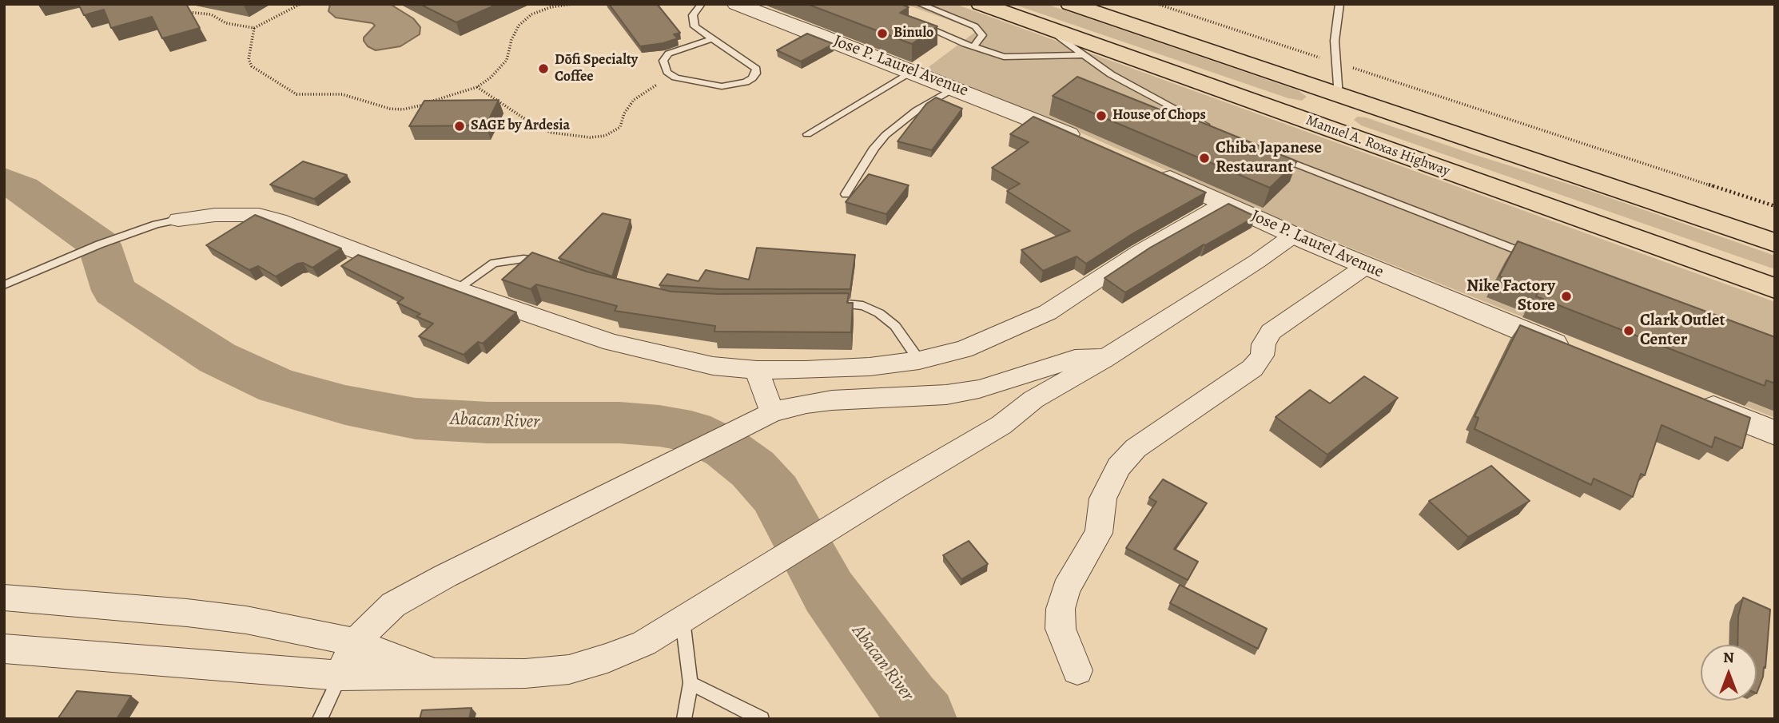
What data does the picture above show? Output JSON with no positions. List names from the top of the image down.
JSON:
{
  "streets": {
    "main road": ["Manuel A. Roxas Highway"],
    "street": ["Jose P. Laurel Avenue"]
  },
  "water": ["Abacan River"],
  "places": [
    "Binulo",
    "Dōfi Specialty Coffee",
    "House of Chops",
    "SAGE by Ardesia",
    "Chiba Japanese Restaurant",
    "Nike Factory Store",
    "Clark Outlet Center"
  ],
  "north": "top"
}
